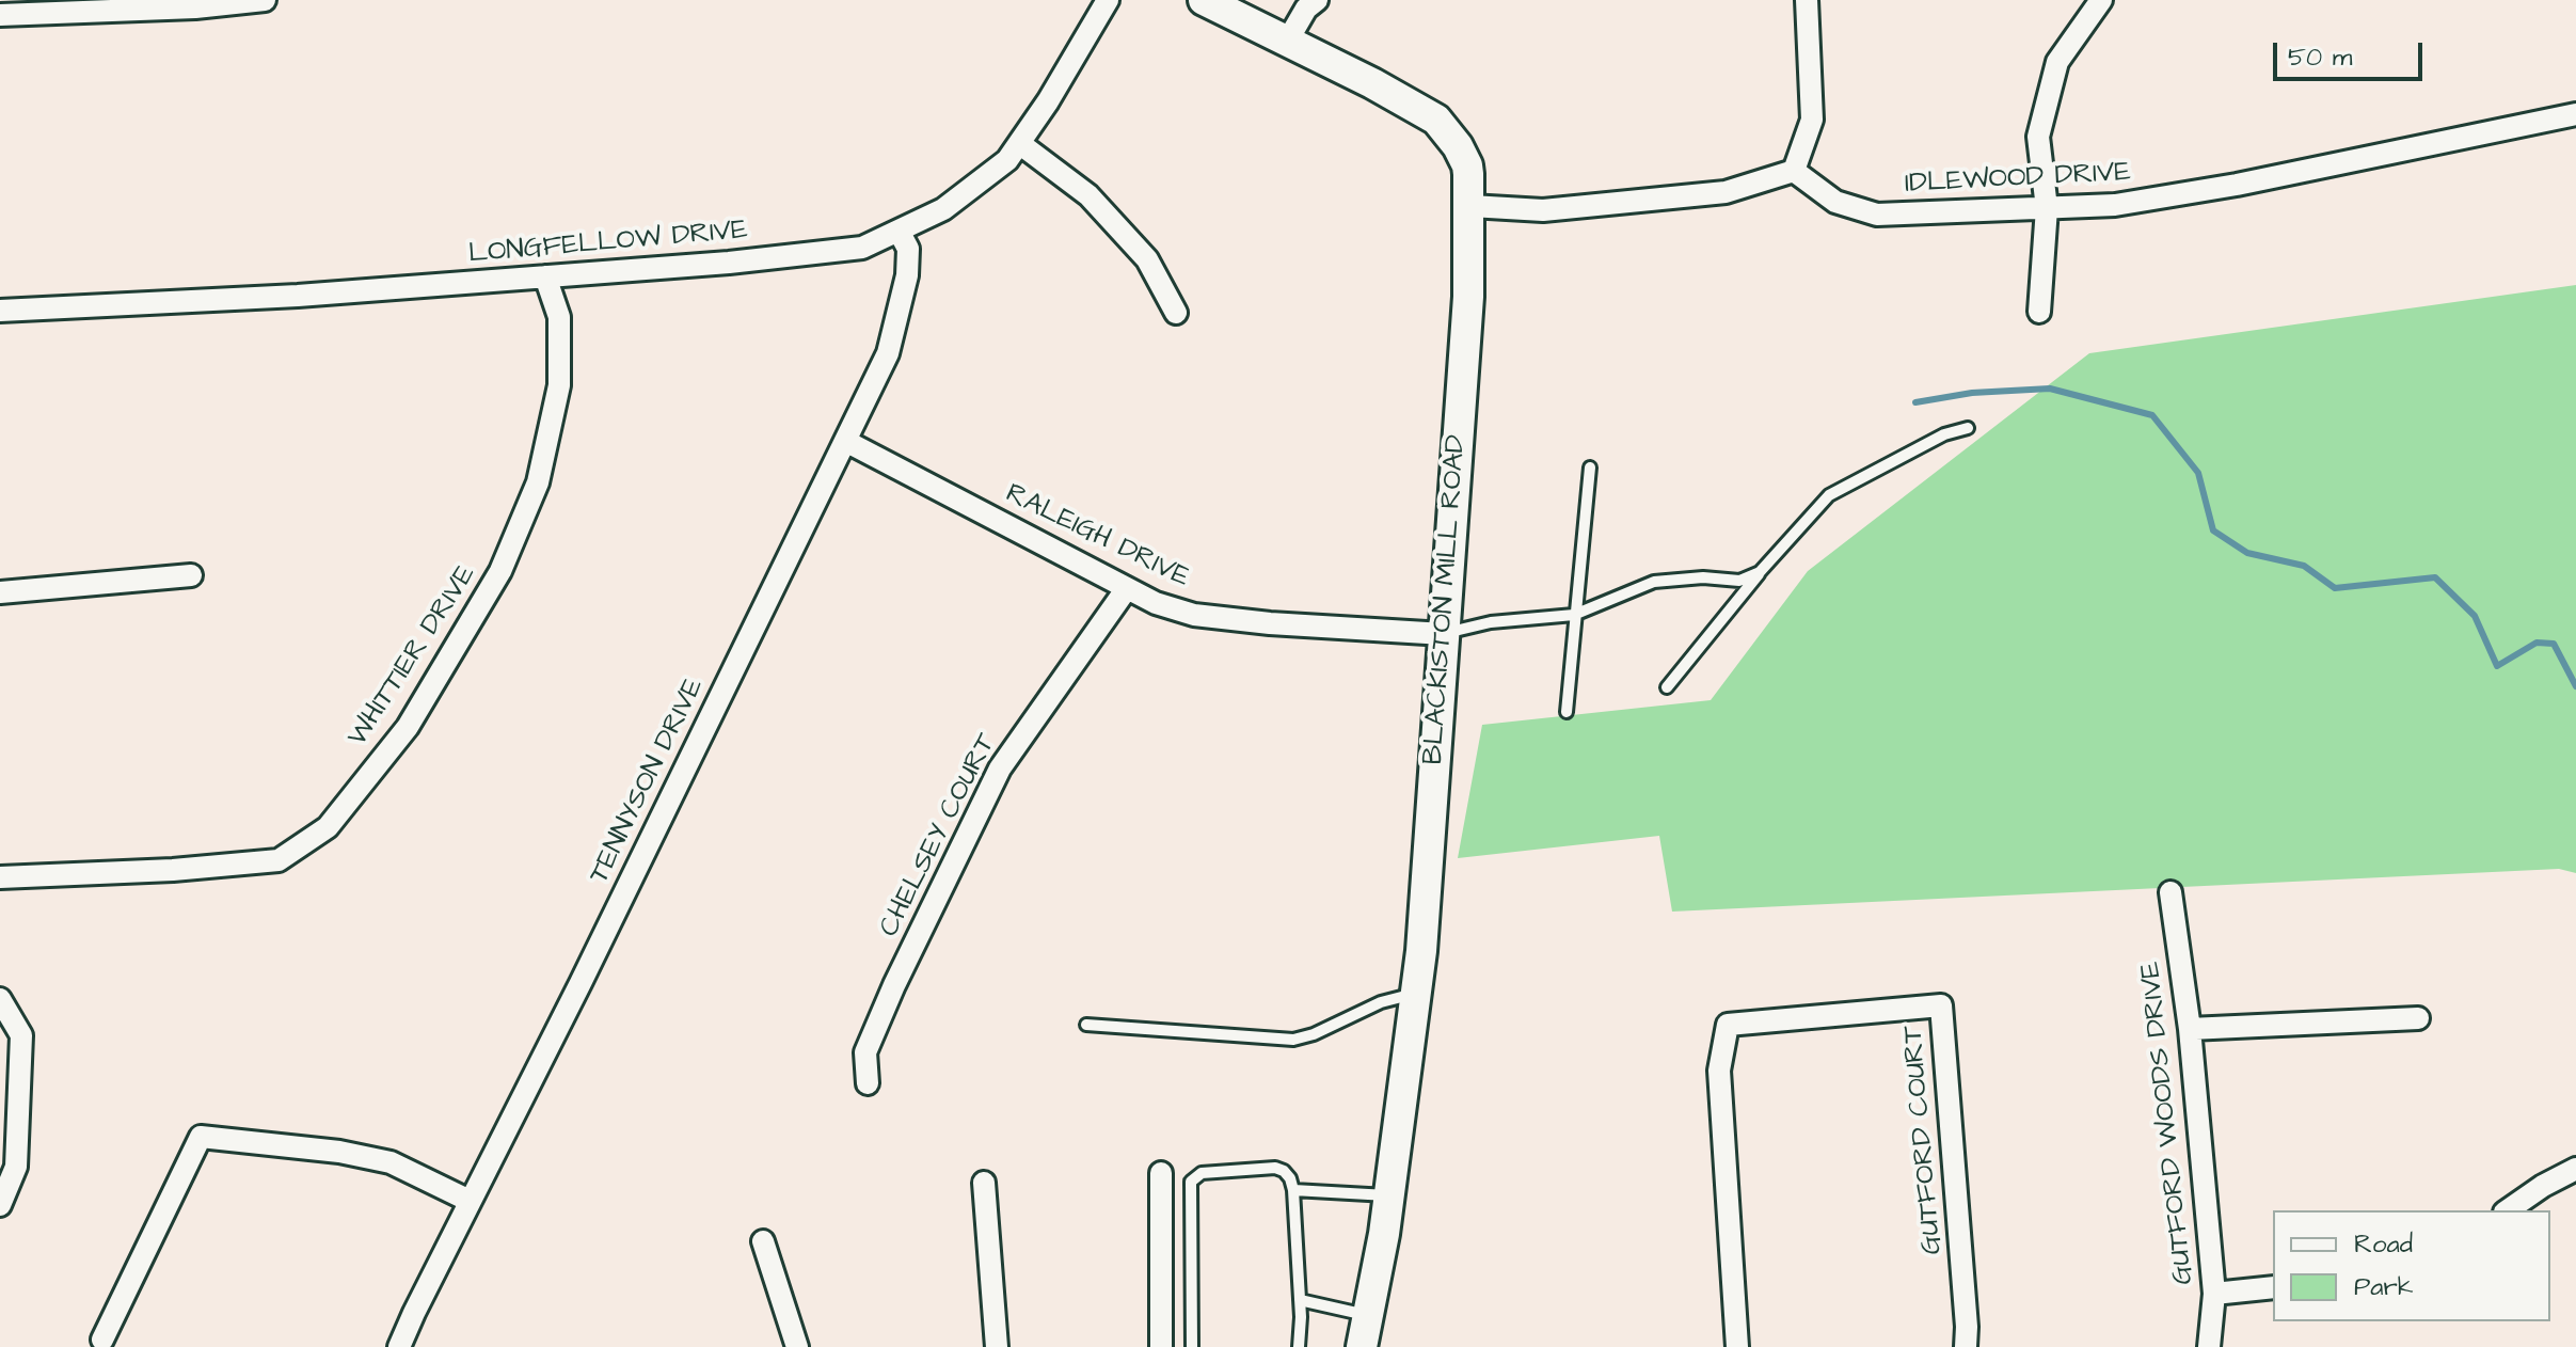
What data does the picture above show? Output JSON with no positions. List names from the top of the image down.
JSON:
{
  "streets": {
    "main road": ["BLACKISTON MILL ROAD"],
    "street": [
      "IDLEWOOD DRIVE",
      "LONGFELLOW DRIVE",
      "RALEIGH DRIVE",
      "WHITTIER DRIVE",
      "TENNYSON DRIVE",
      "CHELSEY COURT",
      "GUTFORD WOODS DRIVE",
      "GUTFORD COURT"
    ]
  },
  "crossings": [
    ["LONGFELLOW DRIVE", "WHITTIER DRIVE"],
    ["LONGFELLOW DRIVE", "TENNYSON DRIVE"],
    ["RALEIGH DRIVE", "BLACKISTON MILL ROAD"],
    ["RALEIGH DRIVE", "TENNYSON DRIVE"],
    ["RALEIGH DRIVE", "CHELSEY COURT"]
  ],
  "legend": ["Road", "Park"],
  "scale_bar": "50 m"
}
